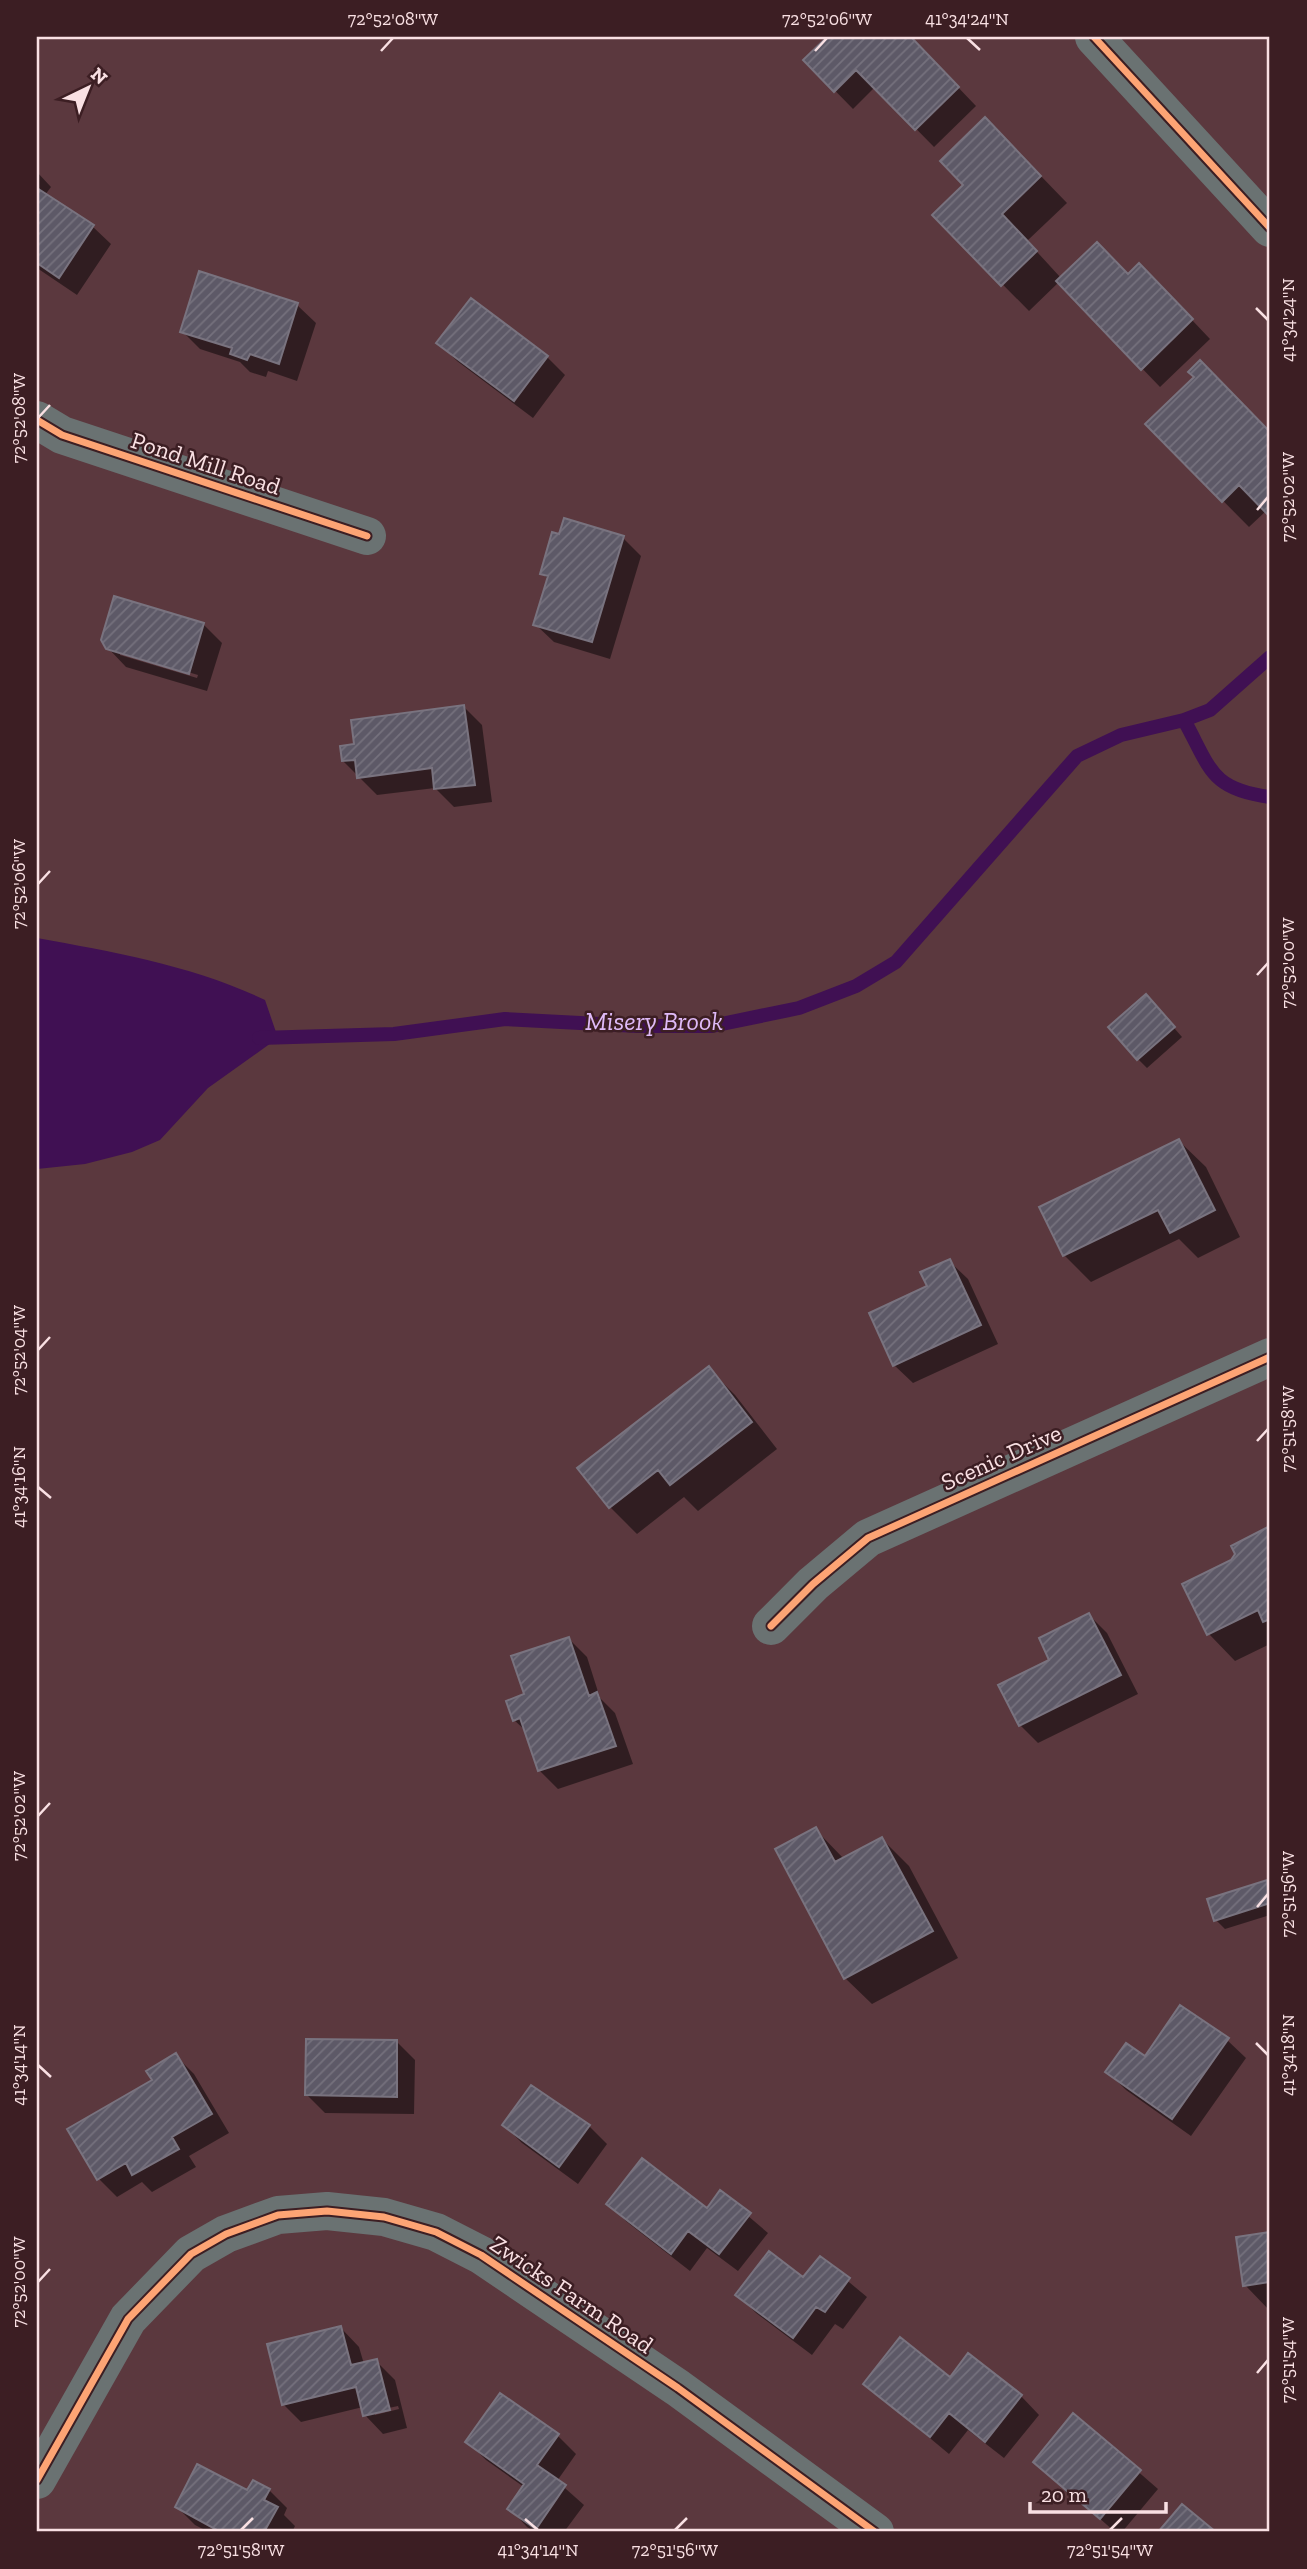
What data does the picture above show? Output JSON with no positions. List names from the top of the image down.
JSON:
{
  "streets": {
    "street": ["Pond Mill Road", "Scenic Drive", "Zwicks Farm Road"]
  },
  "water": ["Misery Brook"],
  "scale_bar": "20 m",
  "north": "top right",
  "coordinates": [
    "72°52'08\"W",
    "72°52'06\"W",
    "41°34'24\"N",
    "72°52'02\"W",
    "72°52'00\"W",
    "72°52'04\"W",
    "72°51'58\"W",
    "41°34'16\"N",
    "72°51'56\"W",
    "41°34'18\"N",
    "41°34'14\"N",
    "72°51'54\"W"
  ]
}
